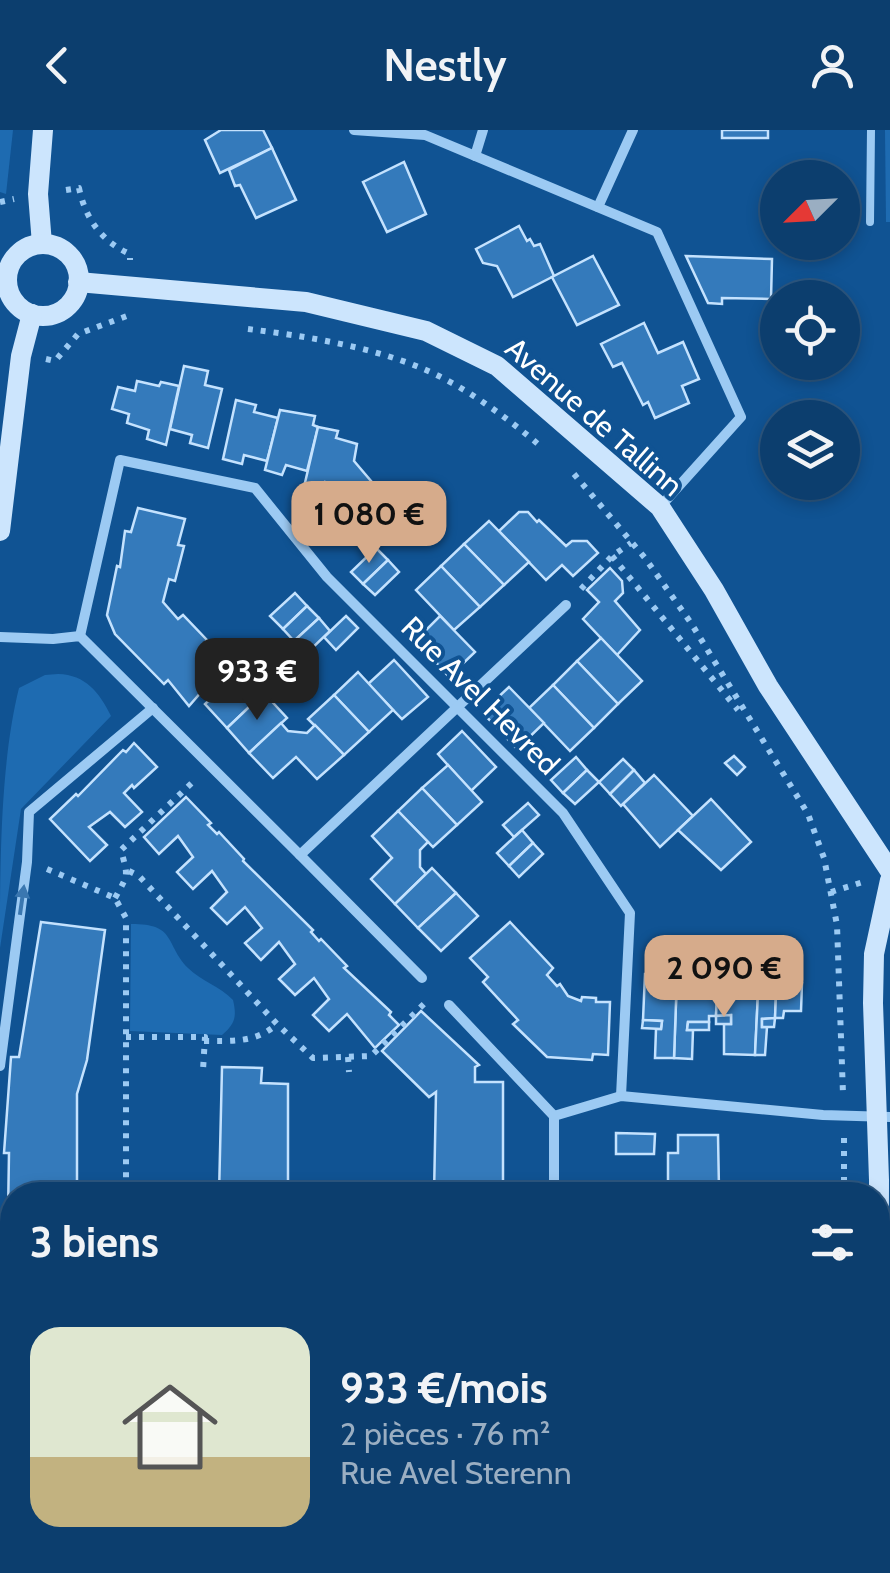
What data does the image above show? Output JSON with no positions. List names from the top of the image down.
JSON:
{
  "streets": {
    "street": ["Avenue de Tallinn", "Rue Avel Hevred"]
  },
  "north": "bottom left",
  "page": {
    "header": "Nestly",
    "price": ["1 080 €", "933 €", "2 090 €"],
    "heading": "3 biens",
    "list": [
      {
        "name": "933 €/mois",
        "note": "2 pièces · 76 m² · Rue Avel Sterenn"
      }
    ]
  }
}
